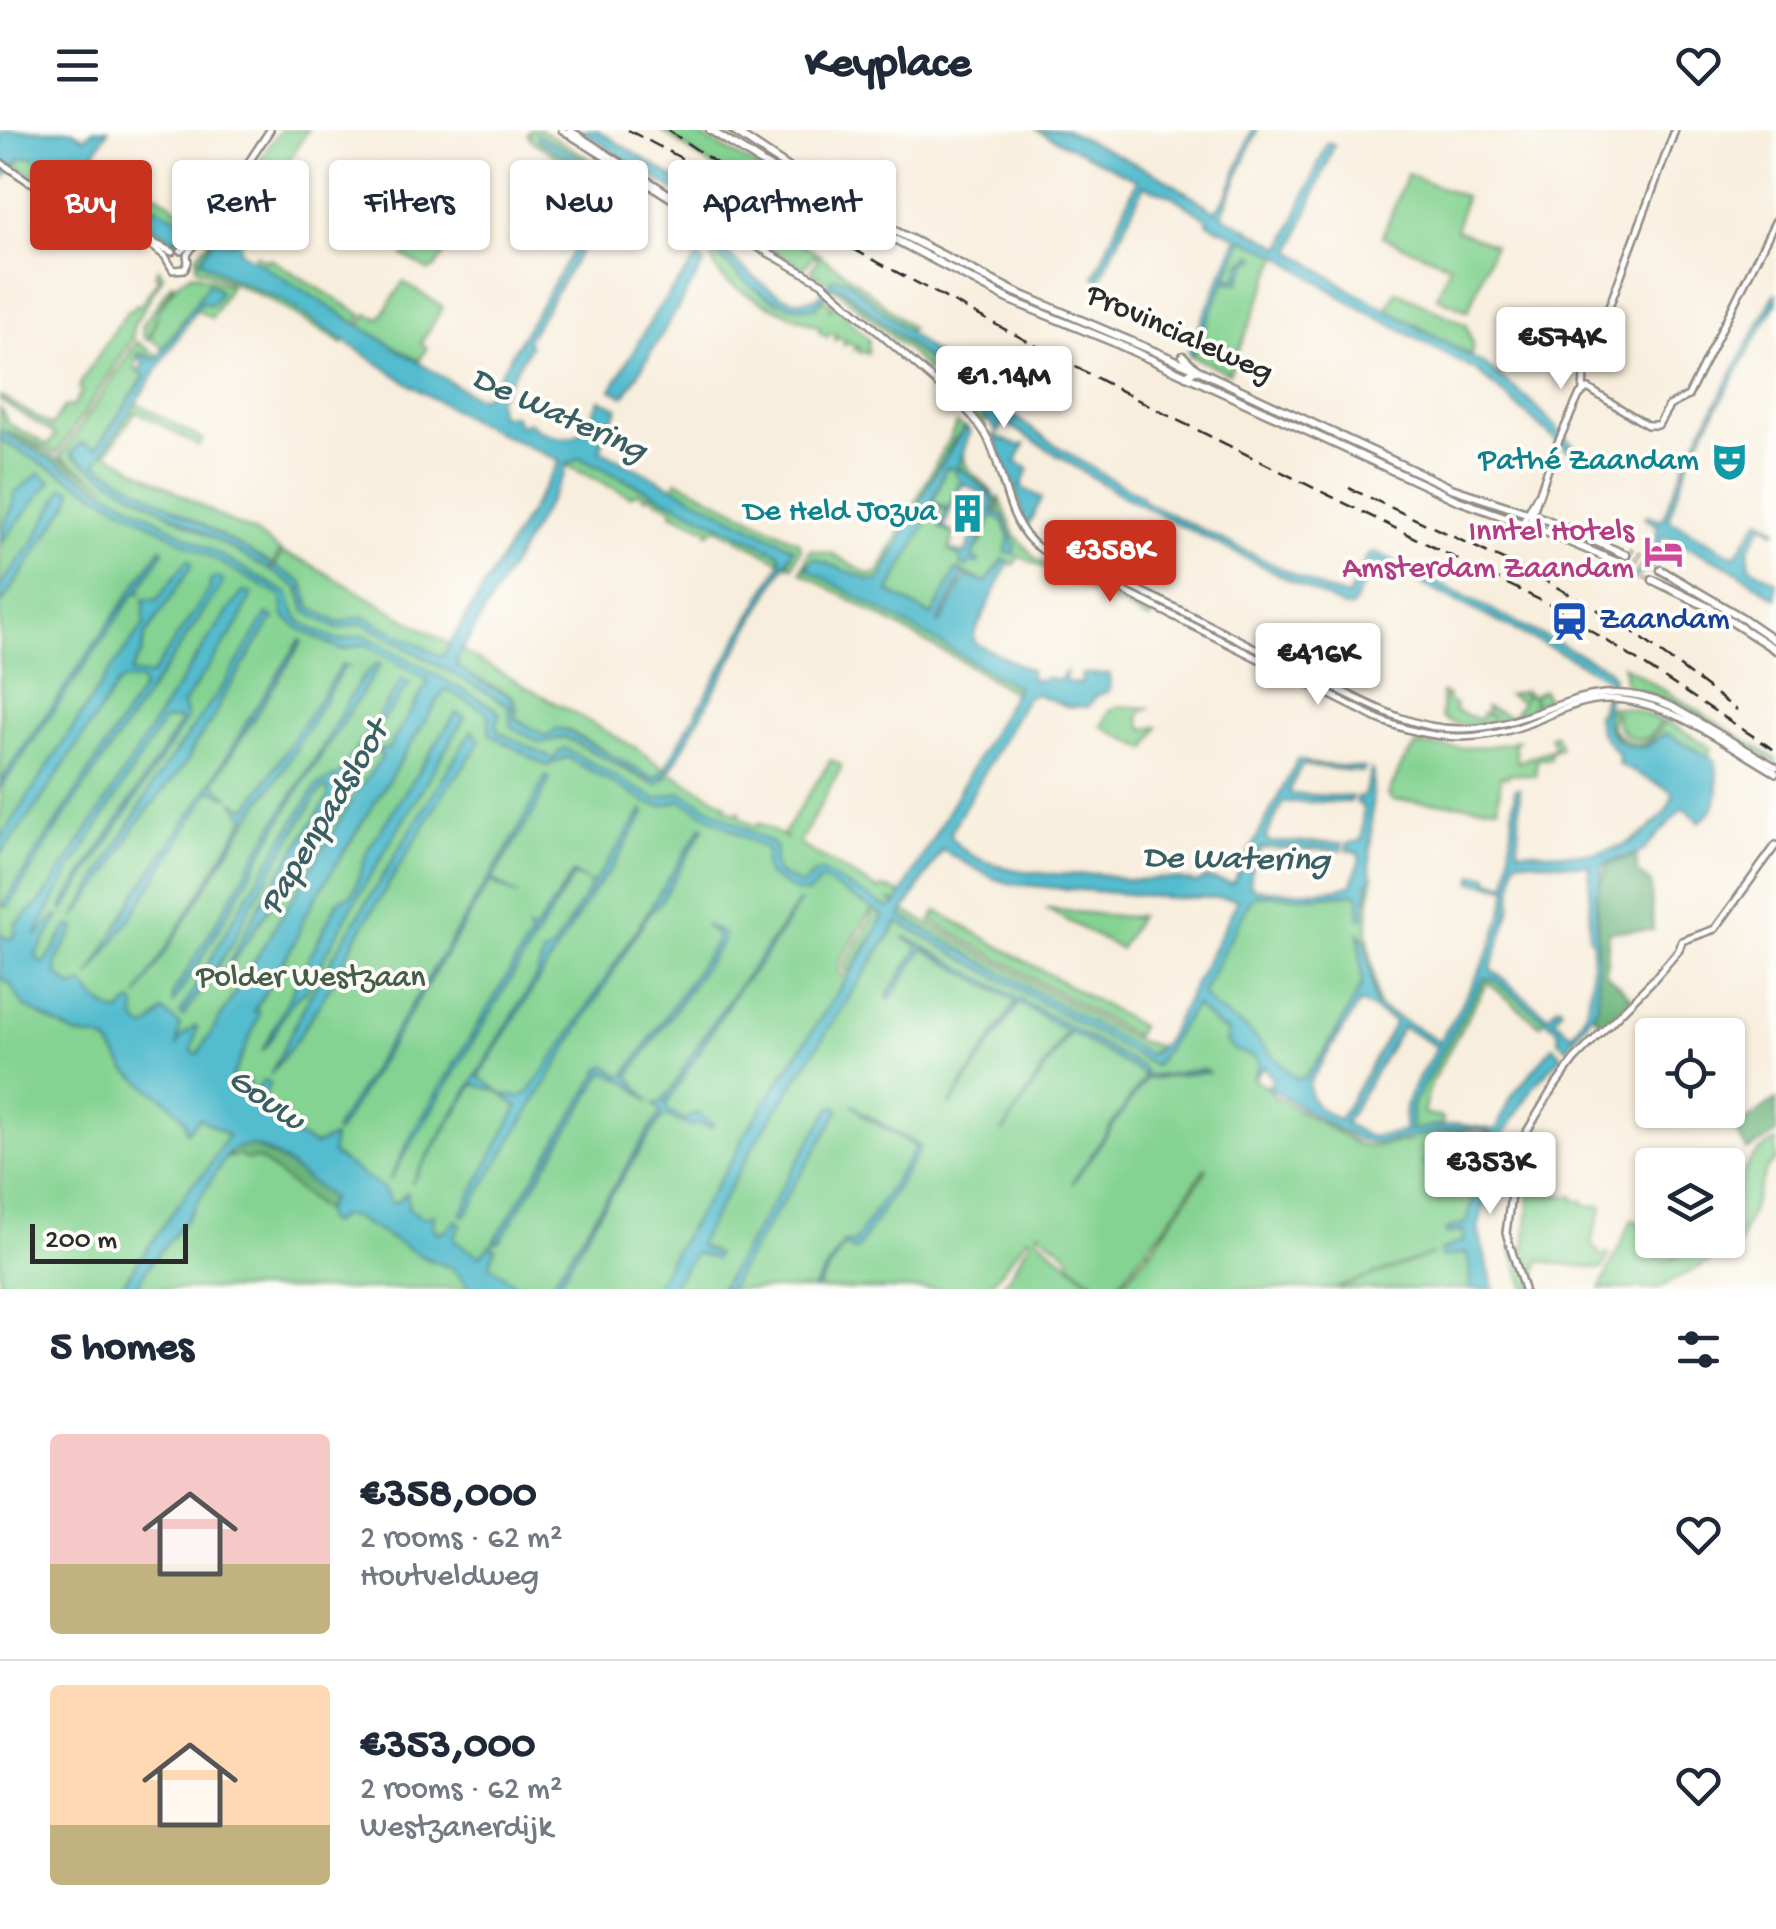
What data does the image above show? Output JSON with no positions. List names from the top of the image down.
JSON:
{
  "streets": {
    "main road": ["Provincialeweg"]
  },
  "water": ["De Watering", "Papenpadsloot", "Gouw"],
  "parks": ["Polder Westzaan"],
  "places": {
    "theatre": ["Pathé Zaandam"],
    "building": ["De Held Jozua"],
    "hotel": ["Inntel Hotels Amsterdam Zaandam"],
    "station": ["Zaandam"]
  },
  "scale_bar": "200 m",
  "page": {
    "header": "Keyplace",
    "chip": [
      "Buy",
      "Rent",
      "Filters",
      "New",
      "Apartment"
    ],
    "price": [
      "€574K",
      "€1.14M",
      "€358K",
      "€416K",
      "€353K"
    ],
    "scale": "200 m",
    "heading": "5 homes",
    "list": [
      {
        "name": "€358,000",
        "note": "2 rooms · 62 m² · Houtveldweg"
      },
      {
        "name": "€353,000",
        "note": "2 rooms · 62 m² · Westzanerdijk"
      }
    ]
  }
}
